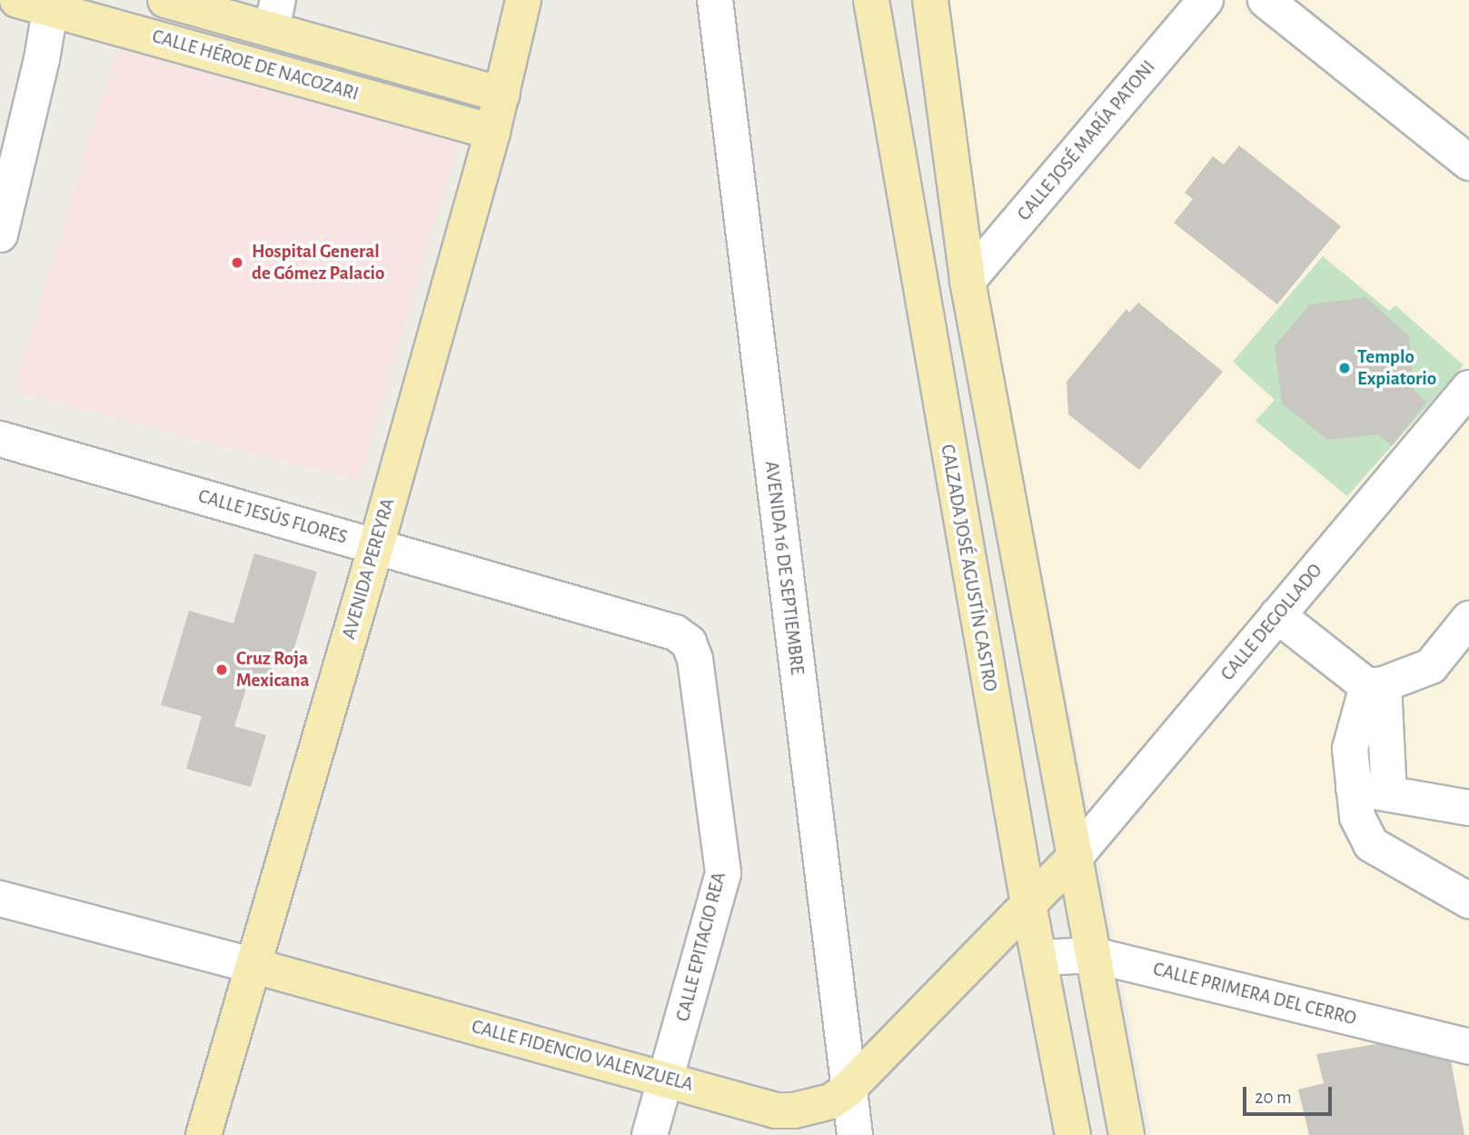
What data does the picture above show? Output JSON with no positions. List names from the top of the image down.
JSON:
{
  "streets": {
    "main road": [
      "CALLE HÉROE DE NACOZARI",
      "CALZADA JOSÉ AGUSTÍN CASTRO",
      "AVENIDA PEREYRA",
      "CALLE FIDENCIO VALENZUELA"
    ],
    "street": [
      "CALLE JOSÉ MARÍA PATONI",
      "CALLE JESÚS FLORES",
      "AVENIDA 16 DE SEPTIEMBRE",
      "CALLE DEGOLLADO",
      "CALLE EPITACIO REA",
      "CALLE PRIMERA DEL CERRO"
    ]
  },
  "crossings": [
    ["CALLE HÉROE DE NACOZARI", "AVENIDA PEREYRA"],
    ["CALLE JESÚS FLORES", "AVENIDA PEREYRA"],
    ["CALLE JESÚS FLORES", "CALLE EPITACIO REA"],
    ["AVENIDA 16 DE SEPTIEMBRE", "CALLE FIDENCIO VALENZUELA"],
    ["CALZADA JOSÉ AGUSTÍN CASTRO", "CALLE PRIMERA DEL CERRO"],
    ["CALZADA JOSÉ AGUSTÍN CASTRO", "CALLE FIDENCIO VALENZUELA"],
    ["AVENIDA PEREYRA", "CALLE FIDENCIO VALENZUELA"],
    ["CALLE DEGOLLADO", "CALLE FIDENCIO VALENZUELA"],
    ["CALLE EPITACIO REA", "CALLE FIDENCIO VALENZUELA"]
  ],
  "places": ["Hospital General de Gómez Palacio", "Templo Expiatorio", "Cruz Roja Mexicana"],
  "scale_bar": "20 m"
}
